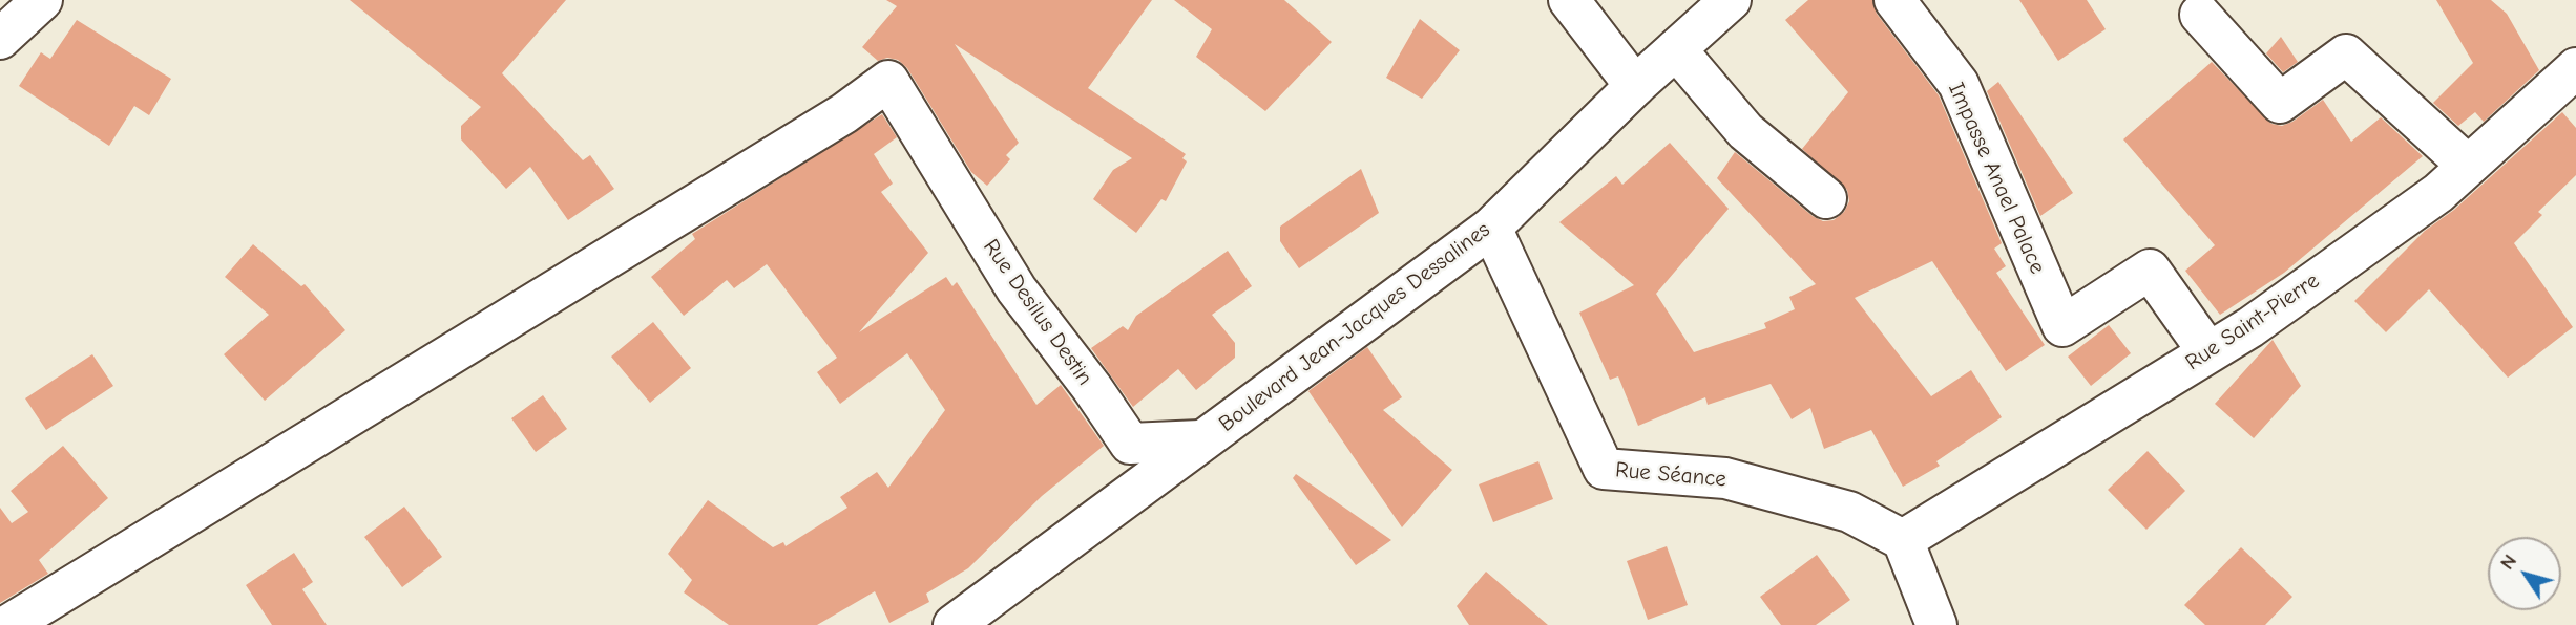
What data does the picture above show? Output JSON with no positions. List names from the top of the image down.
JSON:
{
  "streets": {
    "street": [
      "Impasse Anael Palace",
      "Rue Desilus Destin",
      "Rue Saint-Pierre",
      "Boulevard Jean-Jacques Dessalines",
      "Rue Séance"
    ]
  },
  "crossings": [
    ["Impasse Anael Palace", "Rue Saint-Pierre"],
    ["Rue Desilus Destin", "Boulevard Jean-Jacques Dessalines"],
    ["Rue Saint-Pierre", "Rue Séance"],
    ["Boulevard Jean-Jacques Dessalines", "Rue Séance"]
  ],
  "north": "top left"
}
